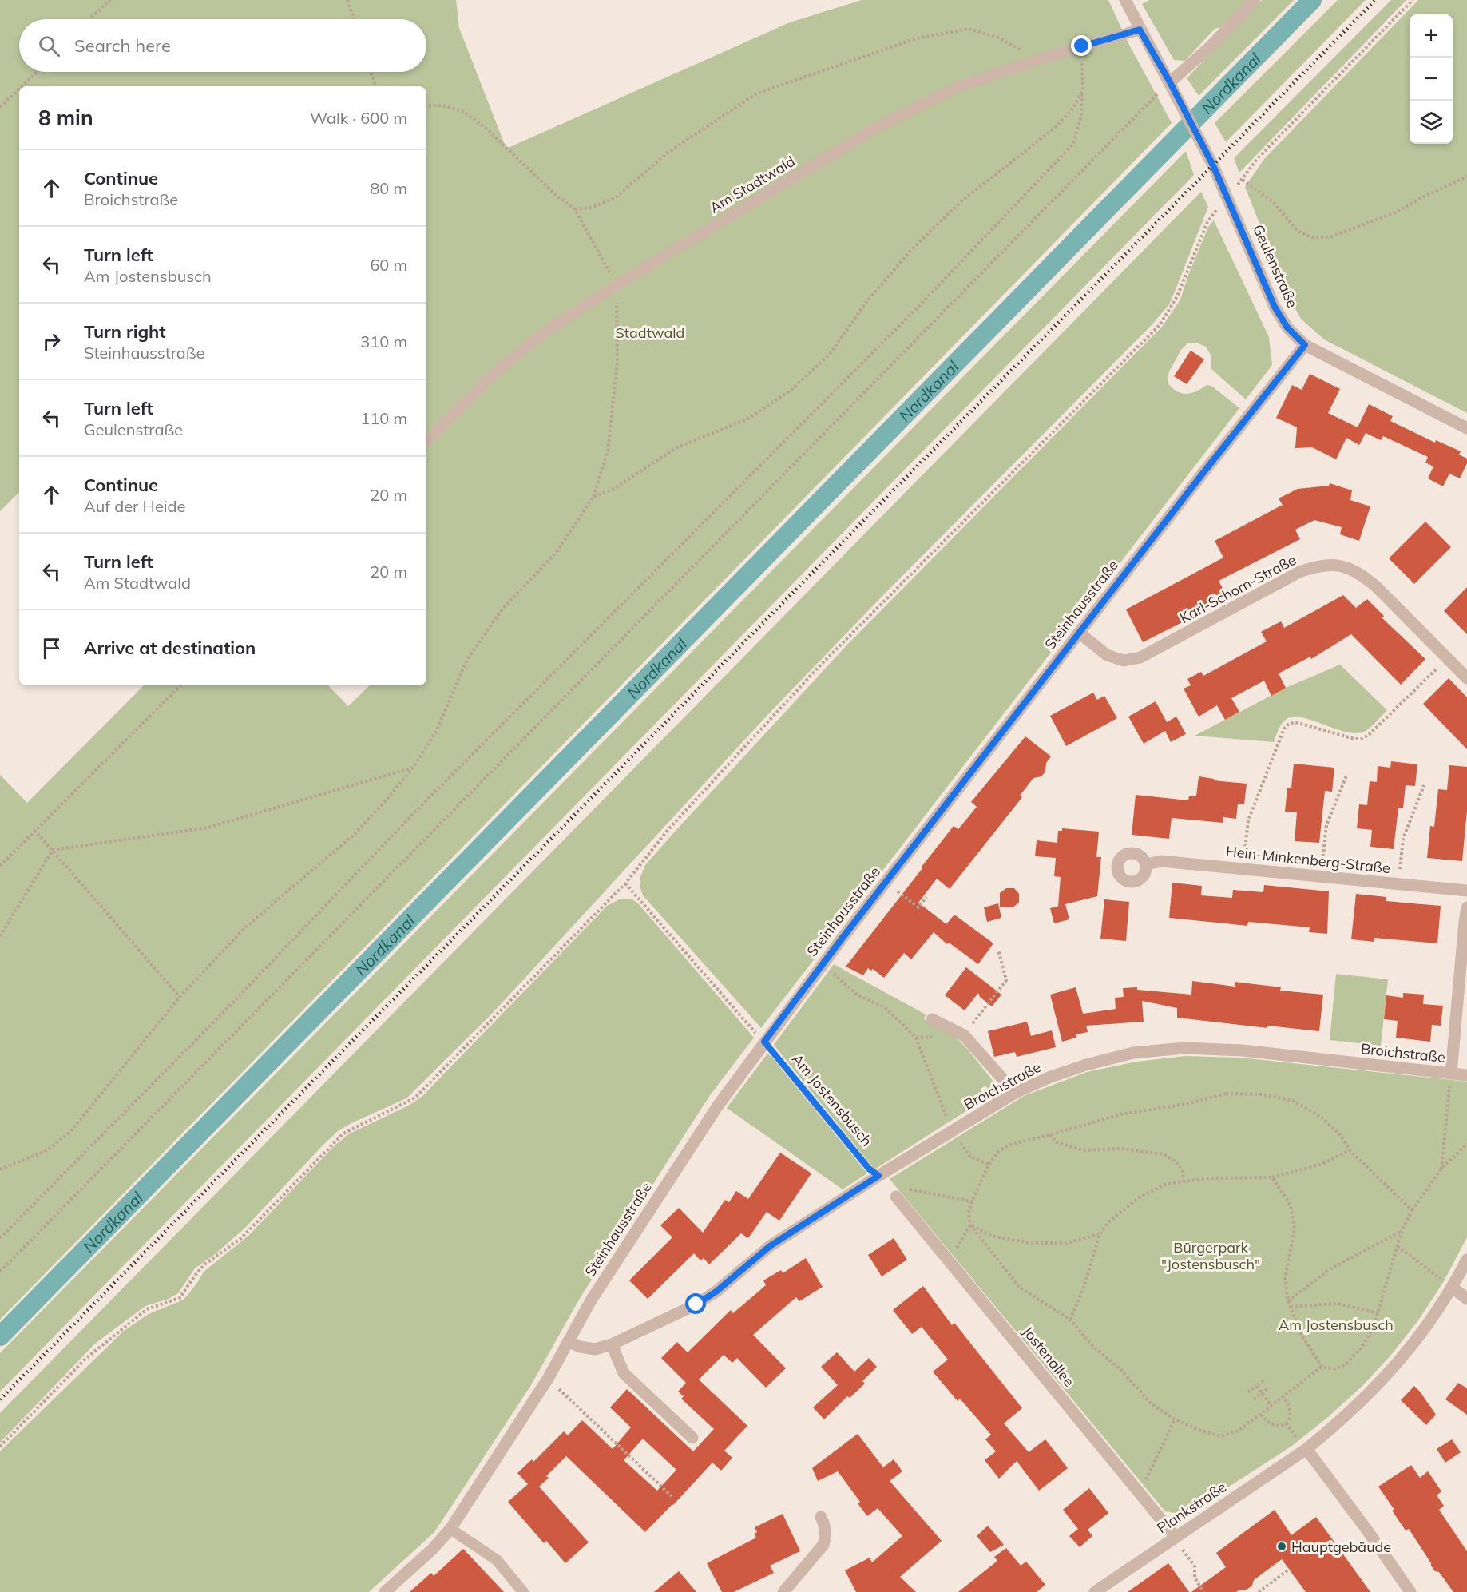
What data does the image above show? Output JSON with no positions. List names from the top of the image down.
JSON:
{
  "streets": {
    "street": [
      "Geulenstraße",
      "Karl-Schorn-Straße",
      "Steinhausstraße",
      "Hein-Minkenberg-Straße",
      "Broichstraße",
      "Jostenallee",
      "Plankstraße"
    ],
    "lane": ["Am Stadtwald"],
    "path": ["Am Jostensbusch"]
  },
  "crossings": [
    ["Am Stadtwald", "Geulenstraße"],
    ["Geulenstraße", "Steinhausstraße"],
    ["Karl-Schorn-Straße", "Steinhausstraße"],
    ["Steinhausstraße", "Broichstraße"],
    ["Steinhausstraße", "Am Jostensbusch"],
    ["Broichstraße", "Am Jostensbusch"],
    ["Jostenallee", "Plankstraße"]
  ],
  "water": ["Nordkanal"],
  "parks": ["Stadtwald", "Bürgerpark \"Jostensbusch\"", "Am Jostensbusch"],
  "places": ["Hauptgebäude"],
  "page": {
    "map_buttons": ["+", "−"],
    "search": "Search here",
    "heading": ["8 min", "Walk · 600 m"],
    "list": [
      ["Continue", "Broichstraße", "80 m"],
      ["Turn left", "Am Jostensbusch", "60 m"],
      ["Turn right", "Steinhausstraße", "310 m"],
      ["Turn left", "Geulenstraße", "110 m"],
      ["Continue", "Auf der Heide", "20 m"],
      ["Turn left", "Am Stadtwald", "20 m"],
      "Arrive at destination"
    ]
  }
}
